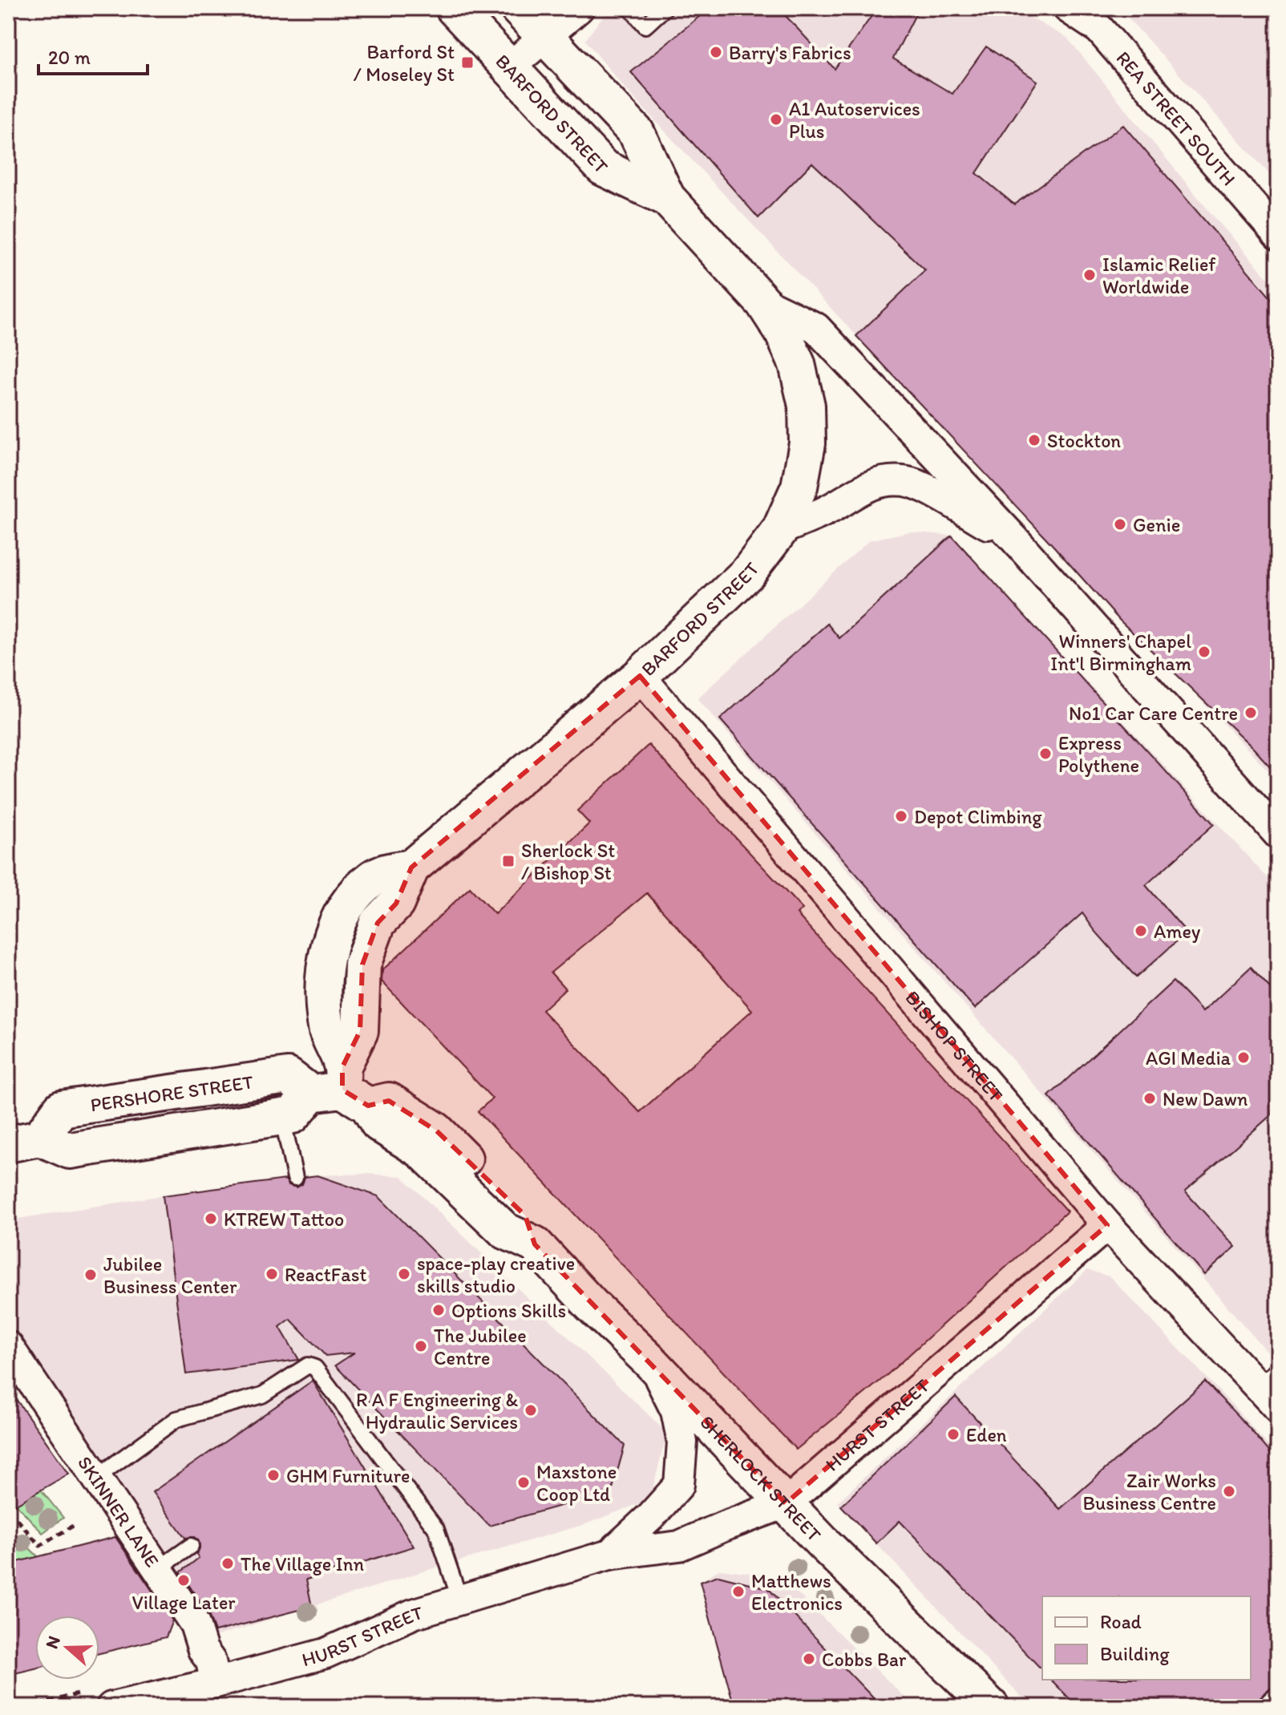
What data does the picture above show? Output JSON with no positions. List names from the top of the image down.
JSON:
{
  "streets": {
    "street": [
      "BARFORD STREET",
      "REA STREET SOUTH",
      "BISHOP STREET",
      "PERSHORE STREET",
      "HURST STREET",
      "SHERLOCK STREET",
      "SKINNER LANE"
    ]
  },
  "crossings": [
    ["BARFORD STREET", "BISHOP STREET"],
    ["BARFORD STREET", "PERSHORE STREET"],
    ["BARFORD STREET", "SHERLOCK STREET"],
    ["BISHOP STREET", "HURST STREET"],
    ["PERSHORE STREET", "SHERLOCK STREET"],
    ["HURST STREET", "SHERLOCK STREET"],
    ["HURST STREET", "SKINNER LANE"]
  ],
  "places": {
    "other": [
      "Barry's Fabrics",
      "A1 Autoservices Plus",
      "Islamic Relief Worldwide",
      "Stockton",
      "Genie",
      "Winners' Chapel Int'l Birmingham",
      "No1 Car Care Centre",
      "Express Polythene",
      "Depot Climbing",
      "Amey",
      "AGI Media",
      "New Dawn",
      "KTREW Tattoo",
      "ReactFast",
      "space-play creative skills studio",
      "Jubilee Business Center",
      "Options Skills",
      "The Jubilee Centre",
      "R A F Engineering & Hydraulic Services",
      "Eden",
      "GHM Furniture",
      "Maxstone Coop Ltd",
      "Zair Works Business Centre",
      "The Village Inn",
      "Village Later",
      "Matthews Electronics",
      "Cobbs Bar"
    ],
    "transit": ["Barford St / Moseley St", "Sherlock St / Bishop St"]
  },
  "legend": ["Road", "Building"],
  "scale_bar": "20 m",
  "north": "left"
}
